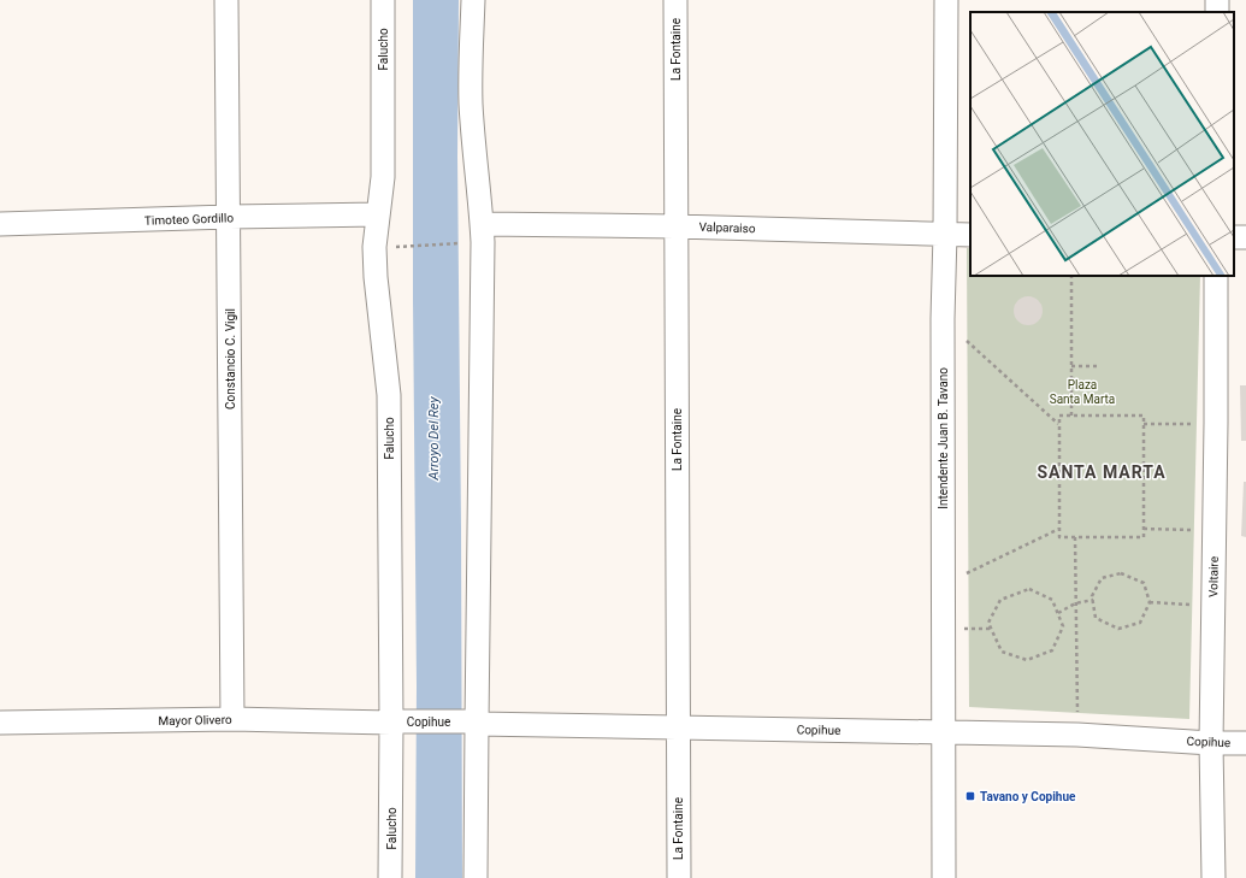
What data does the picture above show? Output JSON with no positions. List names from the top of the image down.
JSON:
{
  "streets": {
    "street": [
      "Falucho",
      "La Fontaine",
      "Timoteo Gordillo",
      "Valparaiso",
      "Constancio C. Vigil",
      "Intendente Juan B. Tavano",
      "Voltaire",
      "Mayor Olivero",
      "Copihue"
    ]
  },
  "crossings": [
    ["Falucho", "Timoteo Gordillo"],
    ["Falucho", "Mayor Olivero"],
    ["Falucho", "Copihue"],
    ["La Fontaine", "Valparaiso"],
    ["La Fontaine", "Copihue"],
    ["Timoteo Gordillo", "Constancio C. Vigil"],
    ["Valparaiso", "Intendente Juan B. Tavano"],
    ["Constancio C. Vigil", "Mayor Olivero"],
    ["Intendente Juan B. Tavano", "Copihue"],
    ["Voltaire", "Copihue"],
    ["Mayor Olivero", "Copihue"]
  ],
  "districts": ["SANTA MARTA"],
  "water": ["Arroyo Del Rey"],
  "parks": ["Plaza Santa Marta"],
  "places": {
    "transit": ["Tavano y Copihue"]
  }
}
